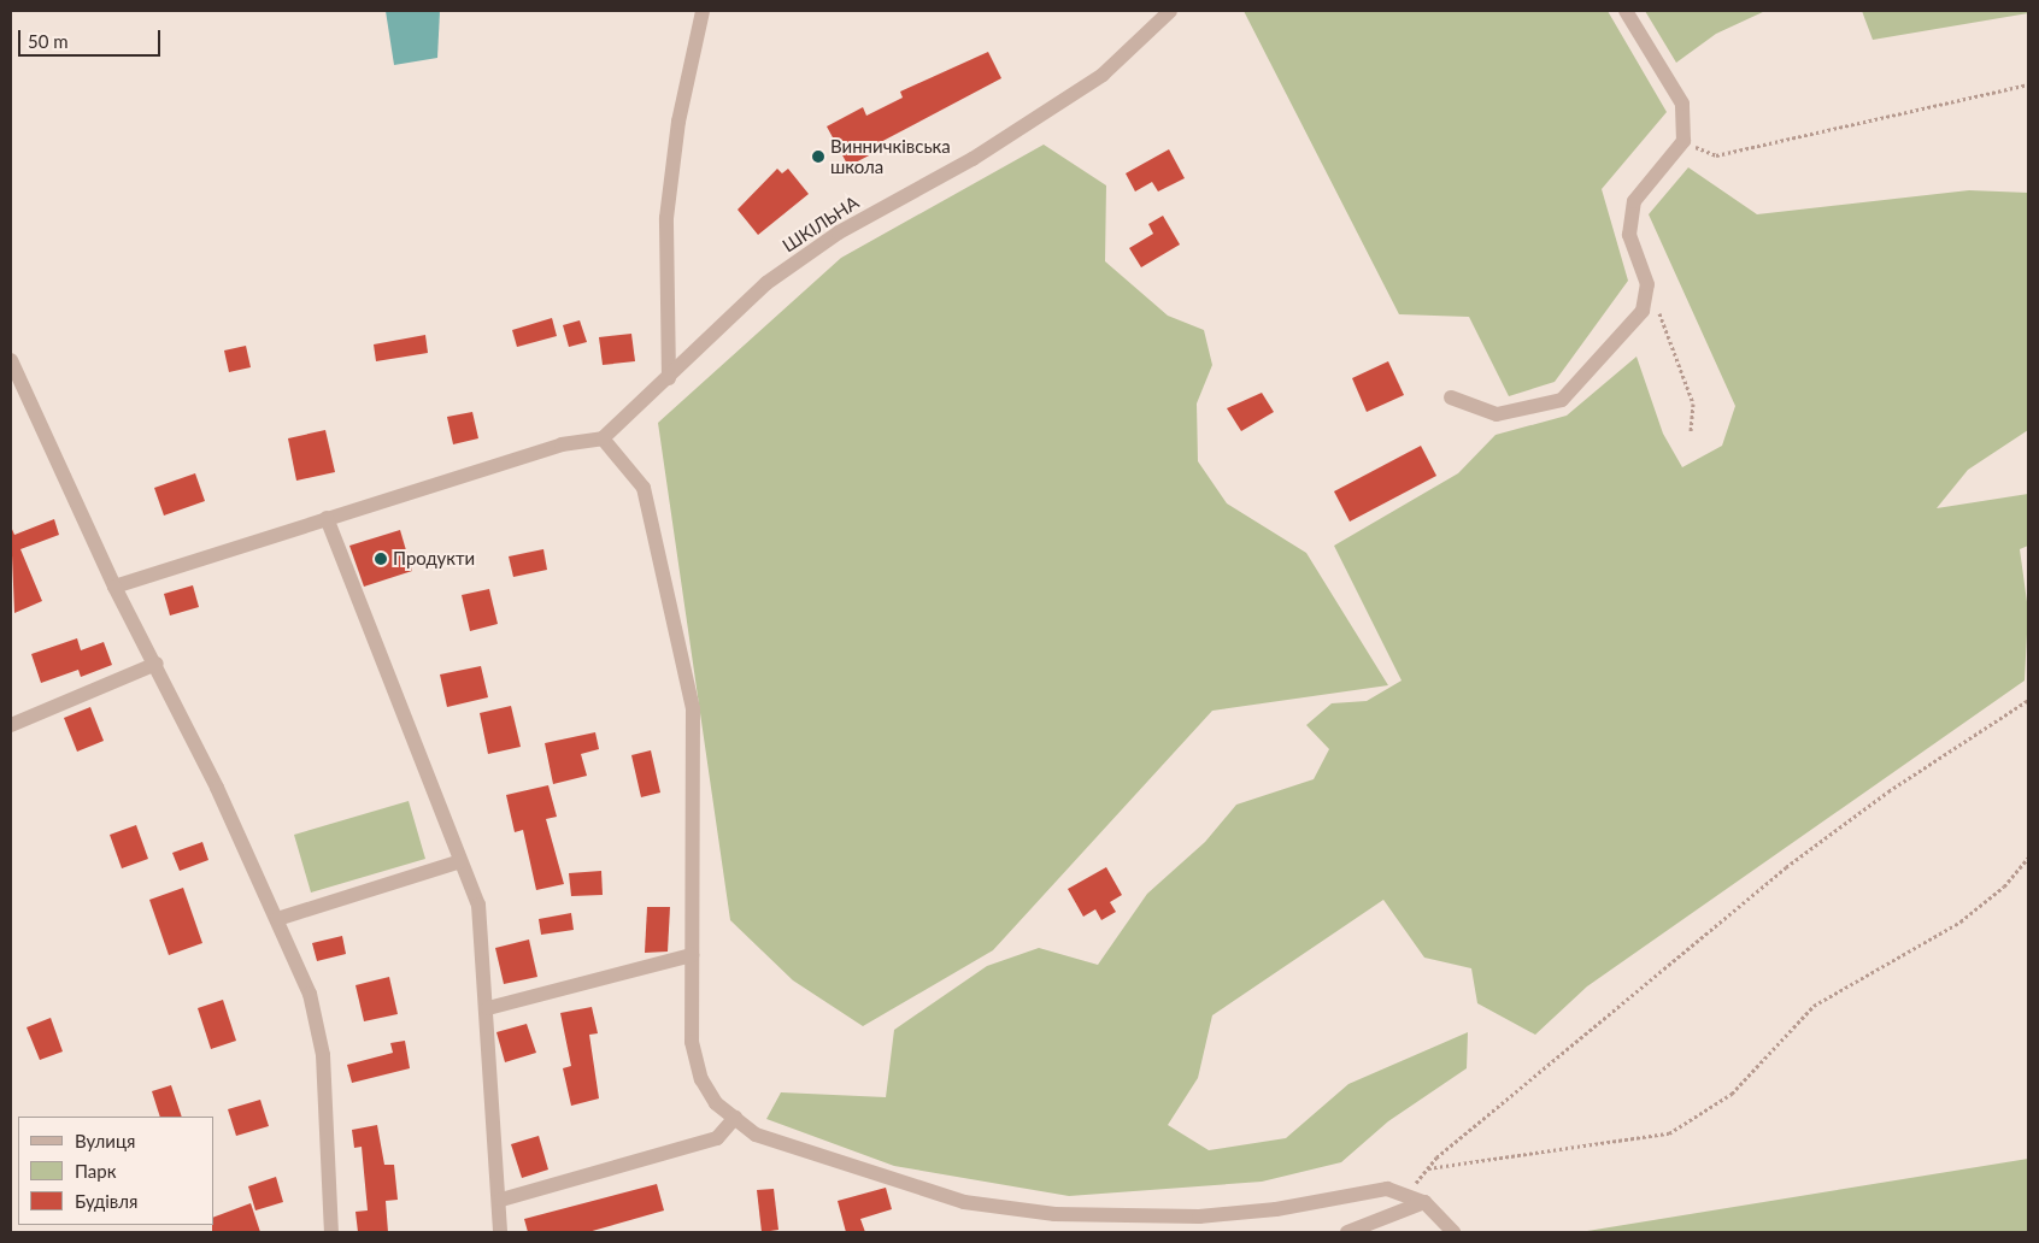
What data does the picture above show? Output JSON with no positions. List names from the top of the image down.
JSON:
{
  "streets": {
    "street": ["ШКІЛЬНА"]
  },
  "places": ["Винничківська школа", "Продукти"],
  "legend": ["Вулиця", "Парк", "Будівля"],
  "scale_bar": "50 m"
}
